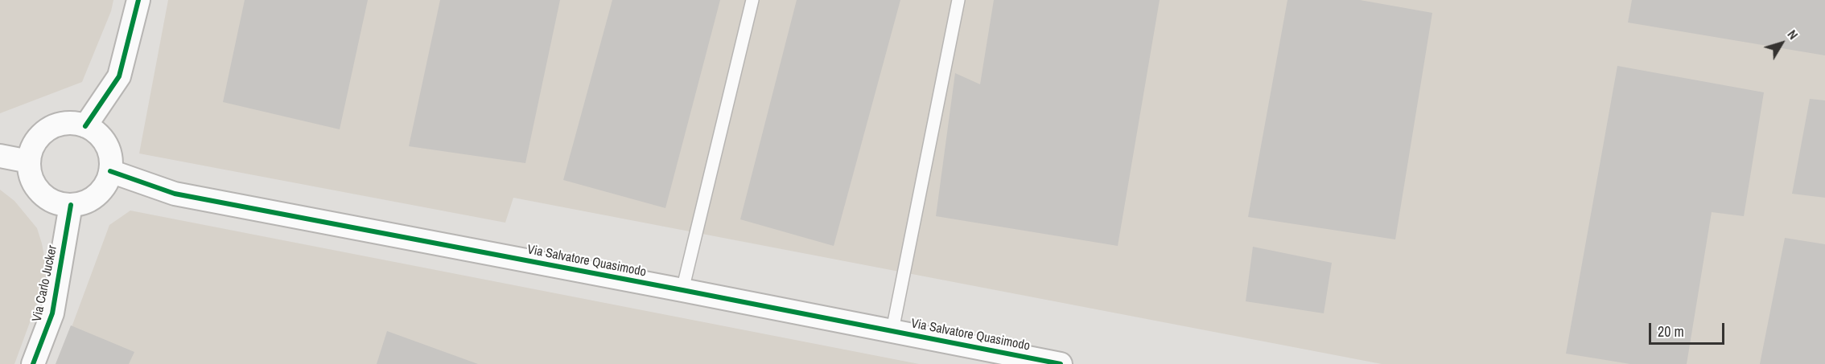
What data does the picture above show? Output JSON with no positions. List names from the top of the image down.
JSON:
{
  "streets": {
    "street": ["Via Salvatore Quasimodo", "Via Carlo Jucker"]
  },
  "crossings": [
    ["Via Salvatore Quasimodo", "Via Carlo Jucker"]
  ],
  "scale_bar": "20 m",
  "north": "top right"
}
